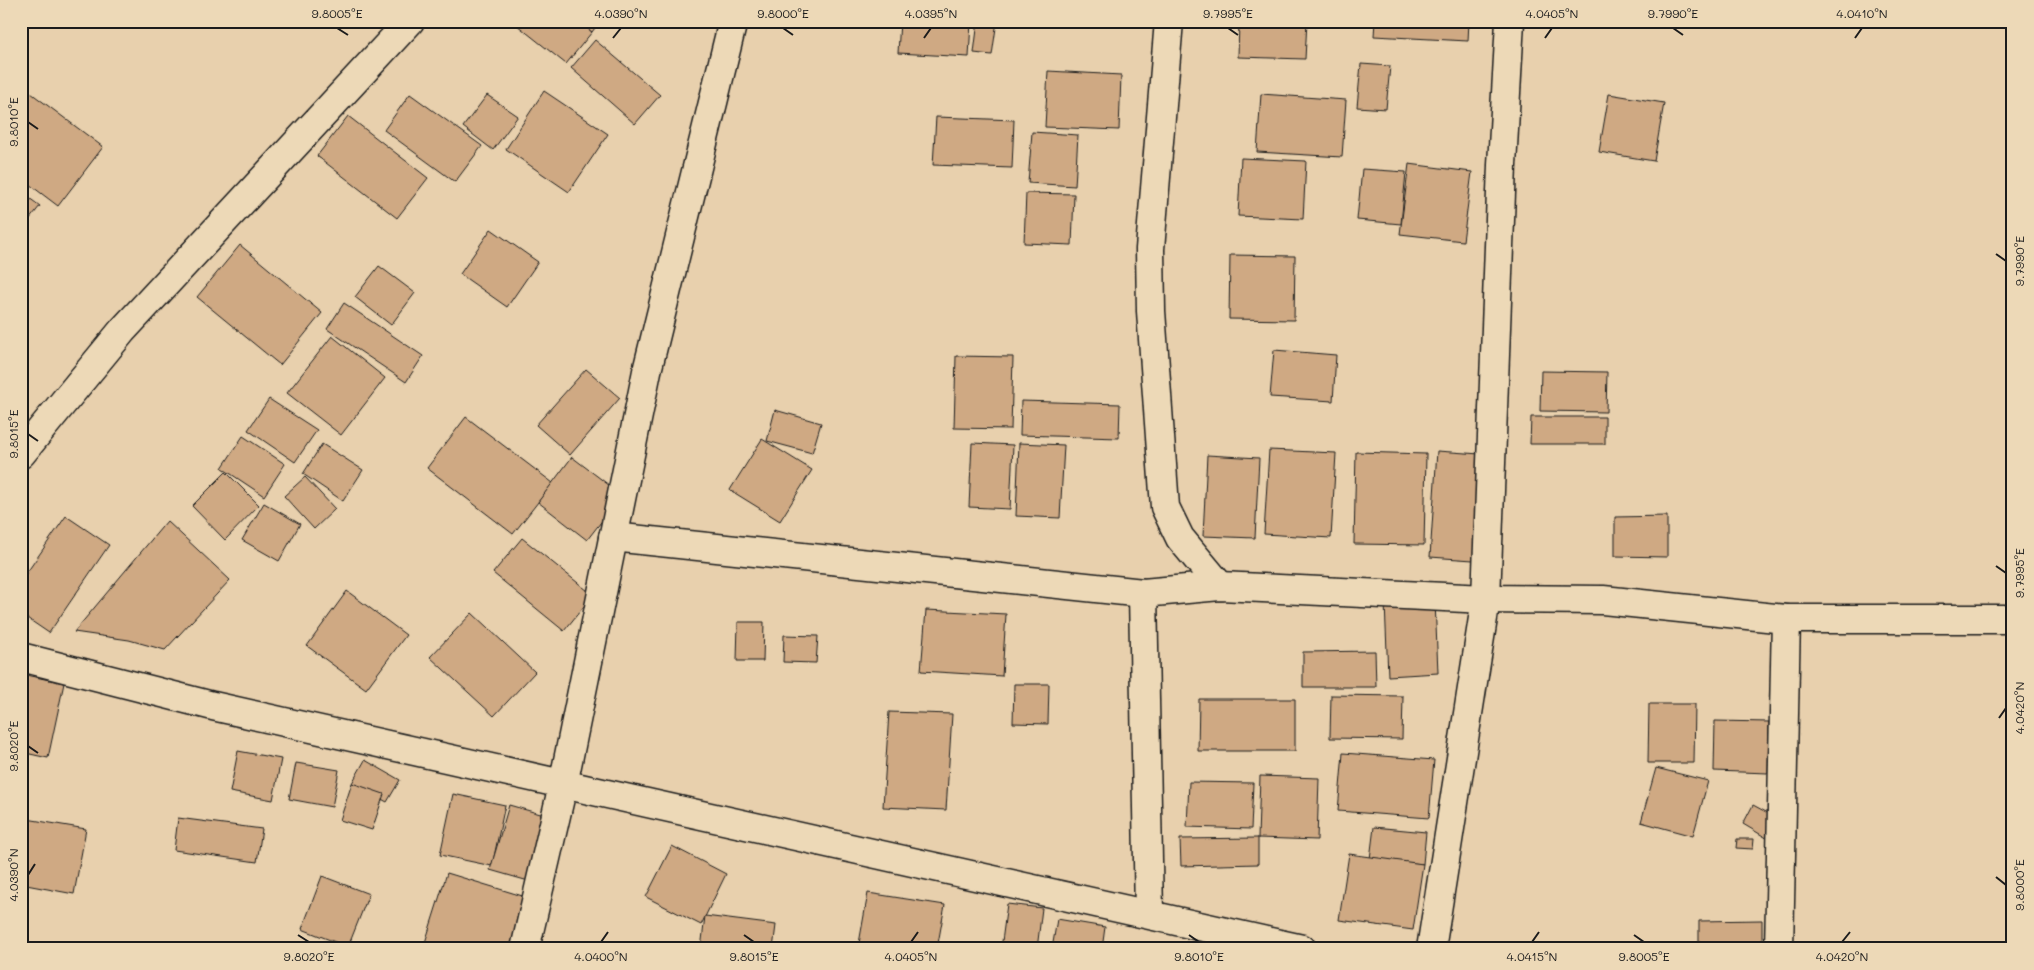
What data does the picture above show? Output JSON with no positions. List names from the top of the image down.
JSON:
{
  "coordinates": [
    "9.8005°E",
    "4.0390°N",
    "9.8000°E",
    "4.0395°N",
    "9.7995°E",
    "4.0405°N",
    "9.7990°E",
    "4.0410°N",
    "9.8010°E",
    "9.8015°E",
    "4.0420°N",
    "9.8020°E",
    "4.0400°N",
    "4.0415°N"
  ]
}
